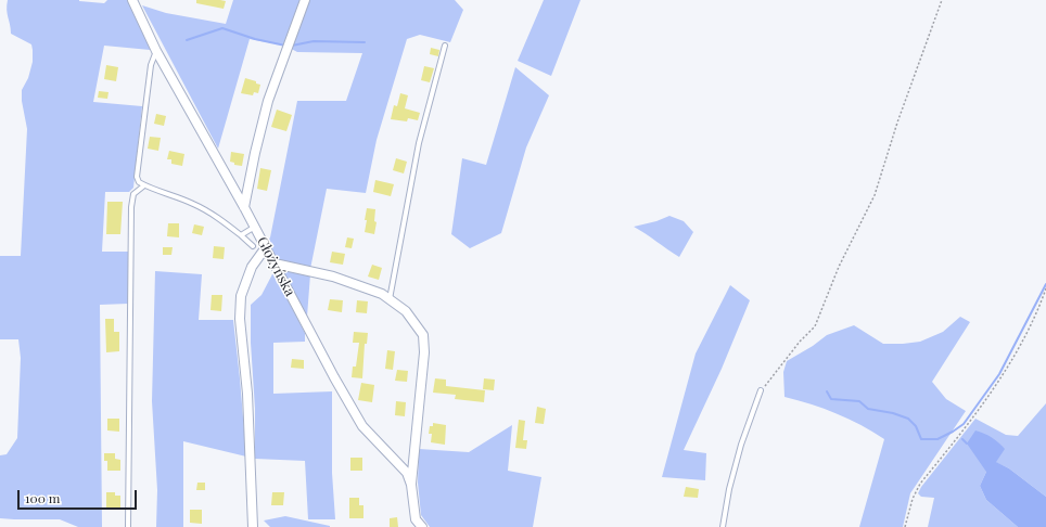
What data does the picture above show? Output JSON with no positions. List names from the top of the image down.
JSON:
{
  "streets": {
    "street": ["Głożyńska"]
  },
  "scale_bar": "100 m"
}
